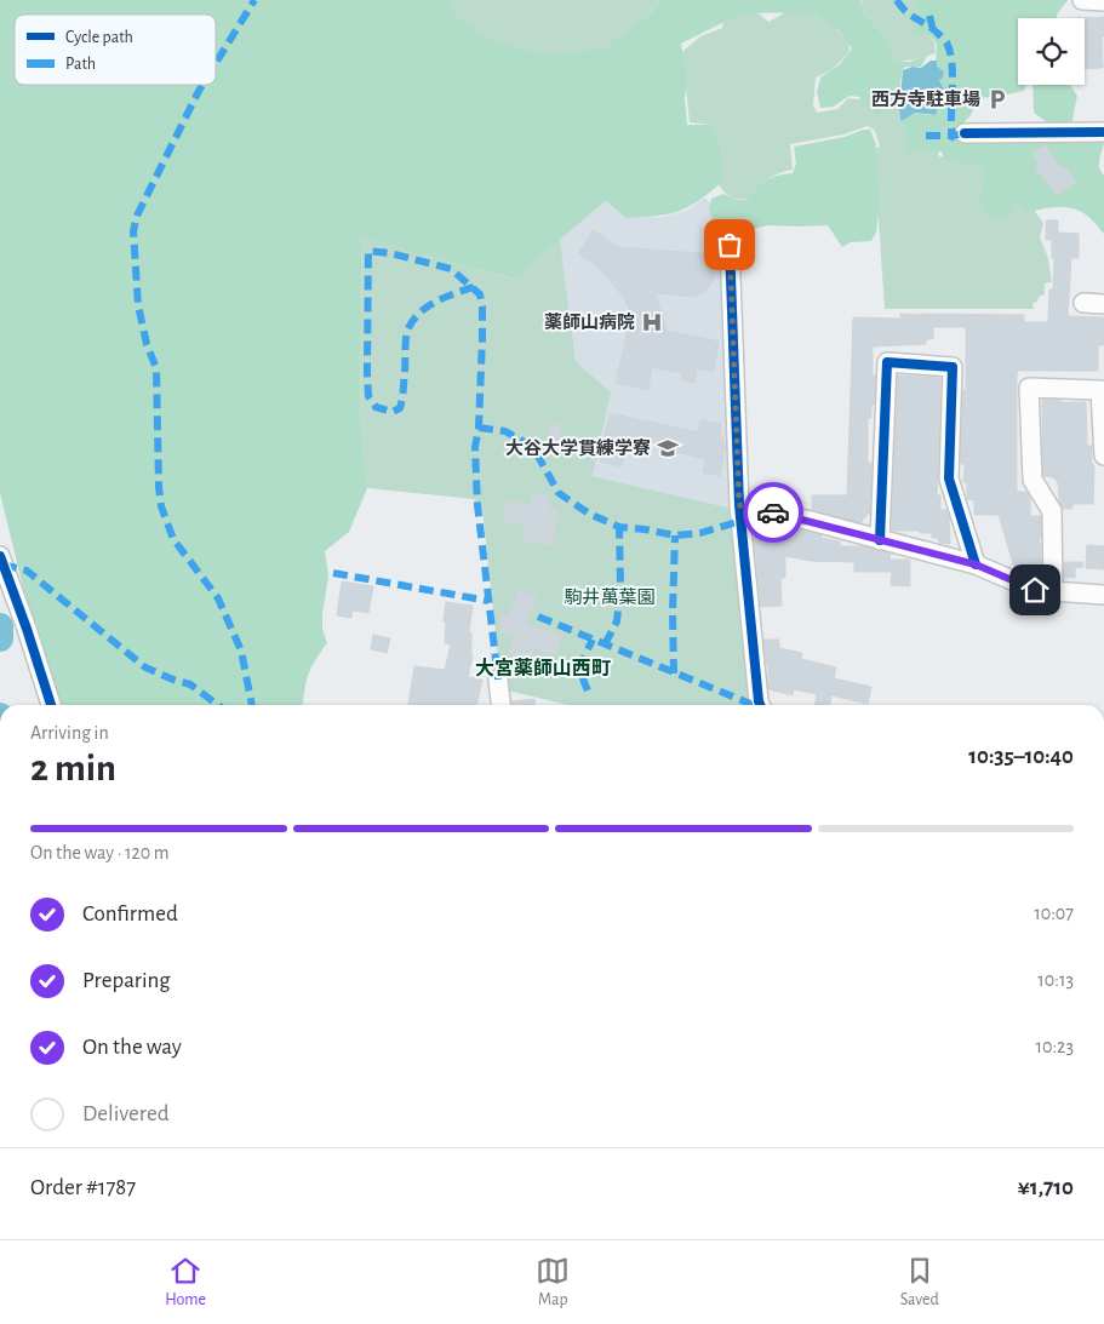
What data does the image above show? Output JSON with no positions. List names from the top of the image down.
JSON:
{
  "districts": ["大宮薬師山西町"],
  "parks": ["駒井萬葉園"],
  "places": {
    "parking": ["西方寺駐車場"],
    "hospital": ["薬師山病院"],
    "school or university": ["大谷大学貫練学寮"]
  },
  "legend": ["Cycle path", "Path"],
  "page": {
    "heading": ["2 min", "Arriving in", "10:35–10:40"],
    "panel": ["Order #1787", "¥1,710"],
    "bar": "On the way · 120 m",
    "list": [
      ["Confirmed", "10:07"],
      ["Preparing", "10:13"],
      ["On the way", "10:23"],
      "Delivered"
    ],
    "tabs": ["Home", "Map", "Saved"]
  }
}
